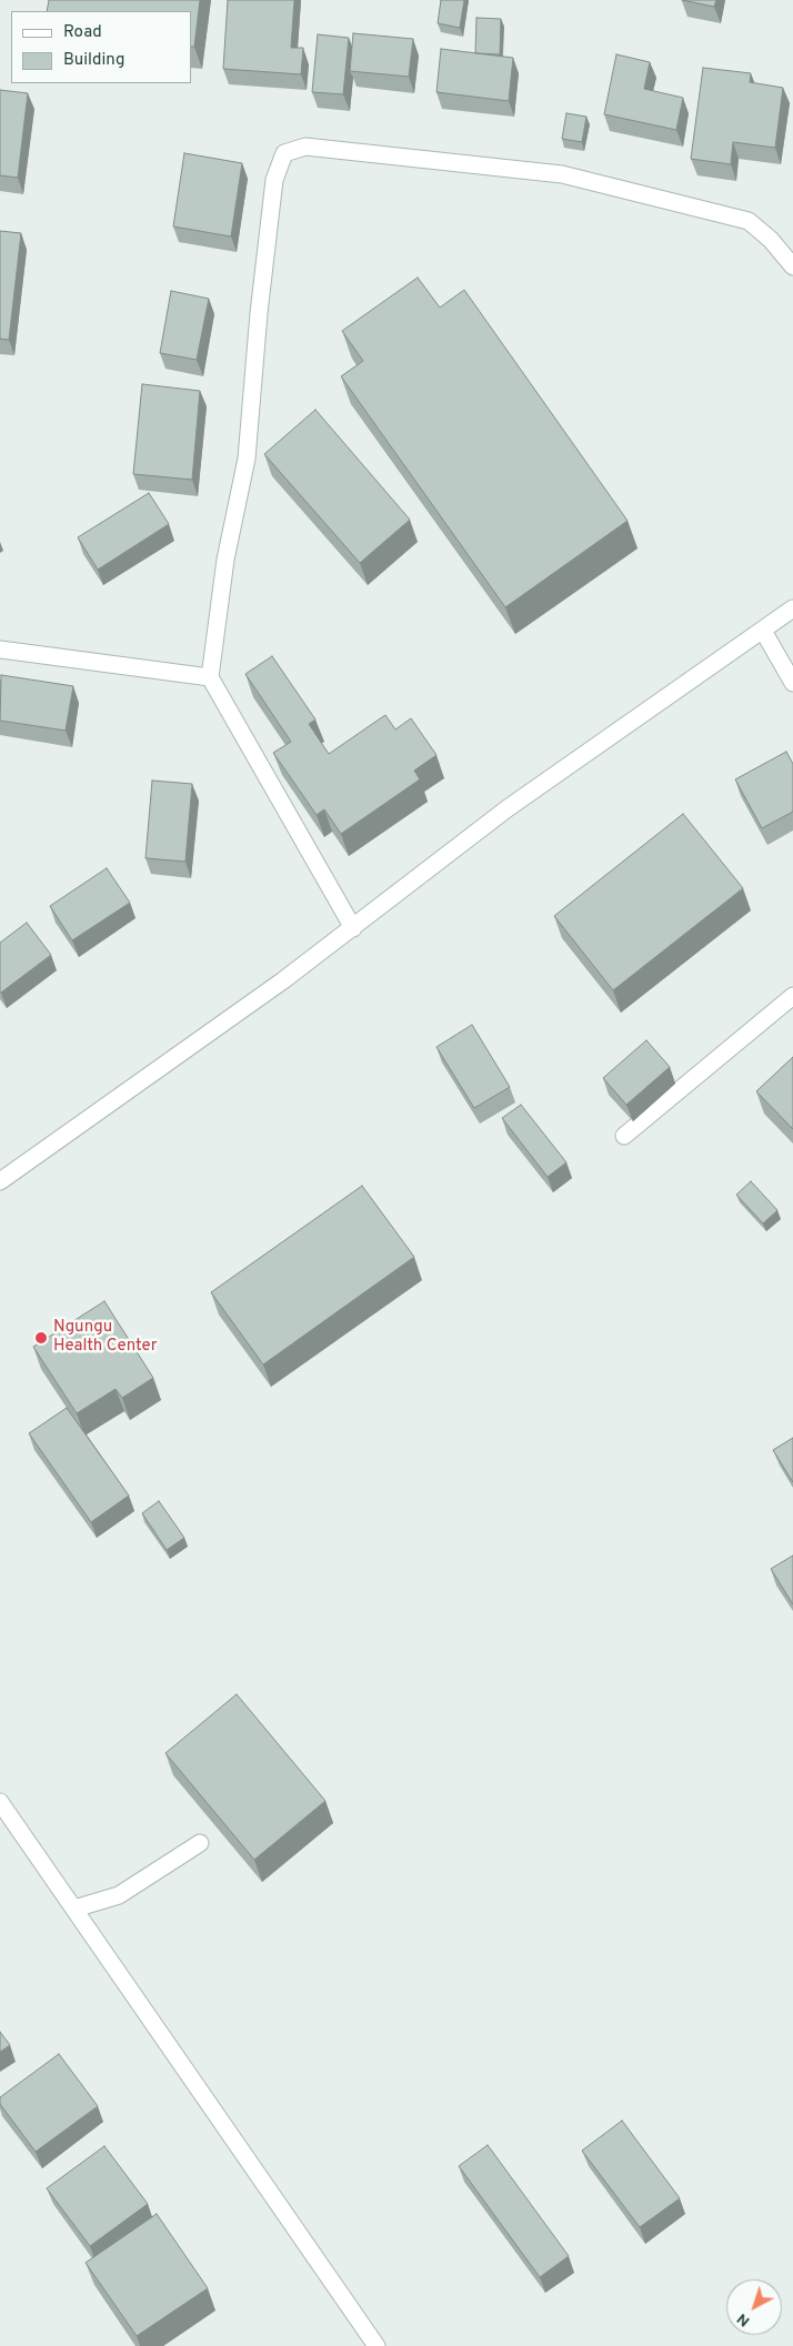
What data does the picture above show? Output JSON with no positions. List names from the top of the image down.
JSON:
{
  "places": ["Ngungu Health Center"],
  "legend": ["Road", "Building"],
  "north": "bottom left"
}
